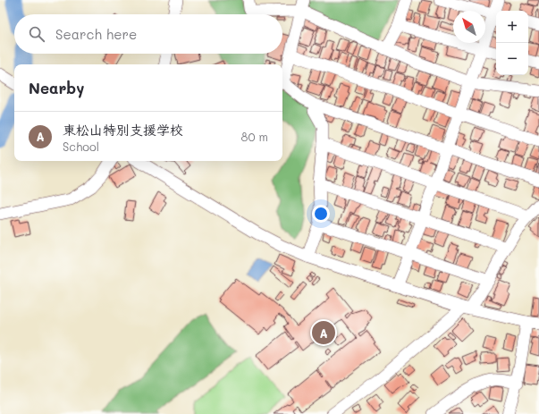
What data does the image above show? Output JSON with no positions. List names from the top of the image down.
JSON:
{
  "north": "top left",
  "page": {
    "map_buttons": ["+", "−"],
    "search": "Search here",
    "heading": "Nearby",
    "list": [
      {
        "mark": "A",
        "name": "東松山特別支援学校",
        "note": "School",
        "value": "80 m"
      }
    ],
    "pins": "A"
  }
}
